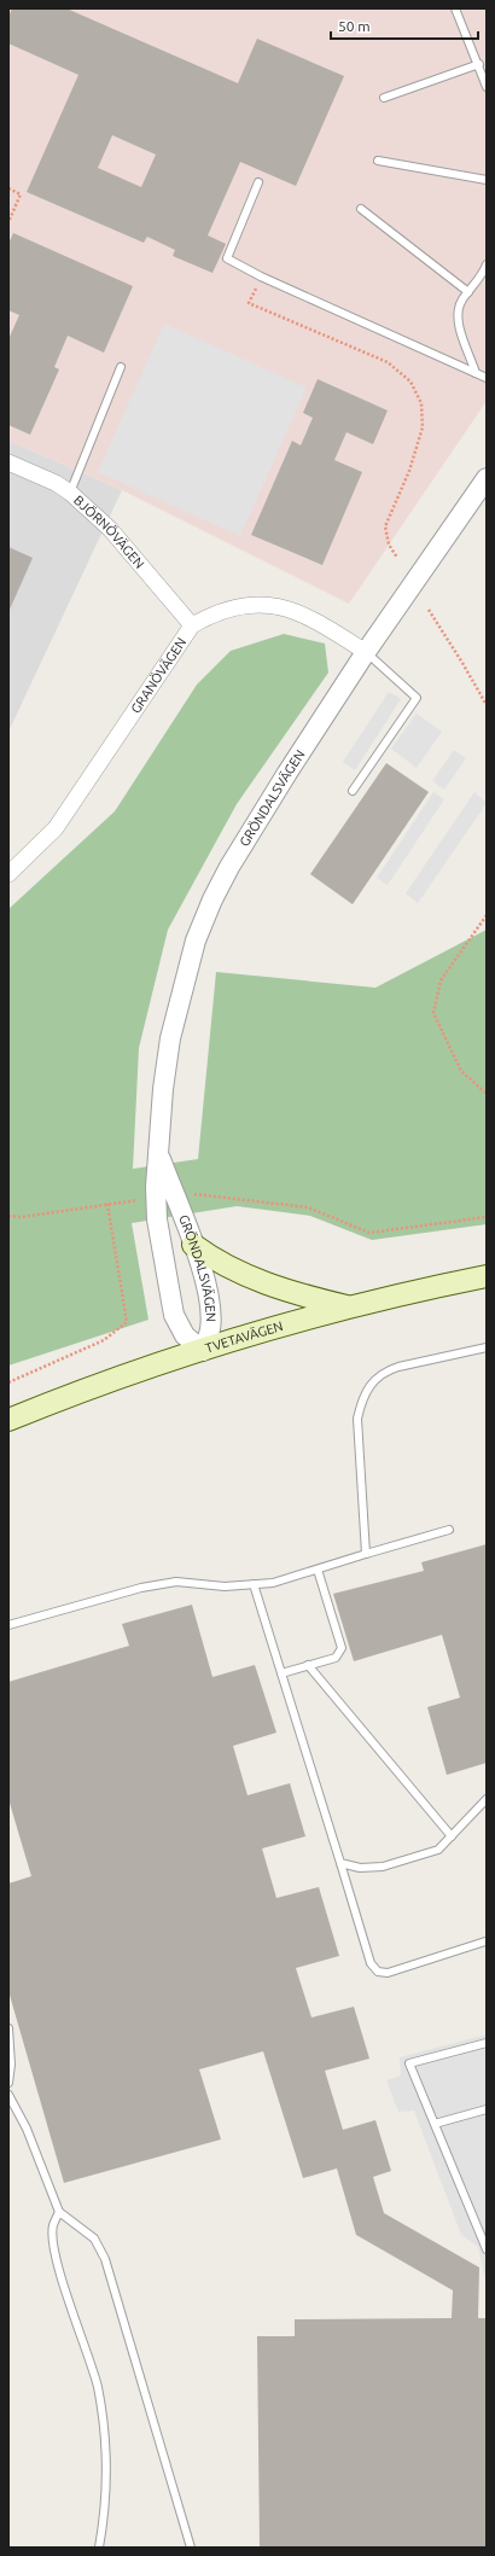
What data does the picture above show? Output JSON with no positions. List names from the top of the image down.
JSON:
{
  "streets": {
    "main road": ["TVETAVÄGEN"],
    "street": ["BJÖRNÖVÄGEN", "GRANÖVÄGEN", "GRÖNDALSVÄGEN"]
  },
  "crossings": [
    ["BJÖRNÖVÄGEN", "GRANÖVÄGEN"],
    ["GRANÖVÄGEN", "GRÖNDALSVÄGEN"],
    ["GRÖNDALSVÄGEN", "TVETAVÄGEN"]
  ],
  "scale_bar": "50 m"
}
